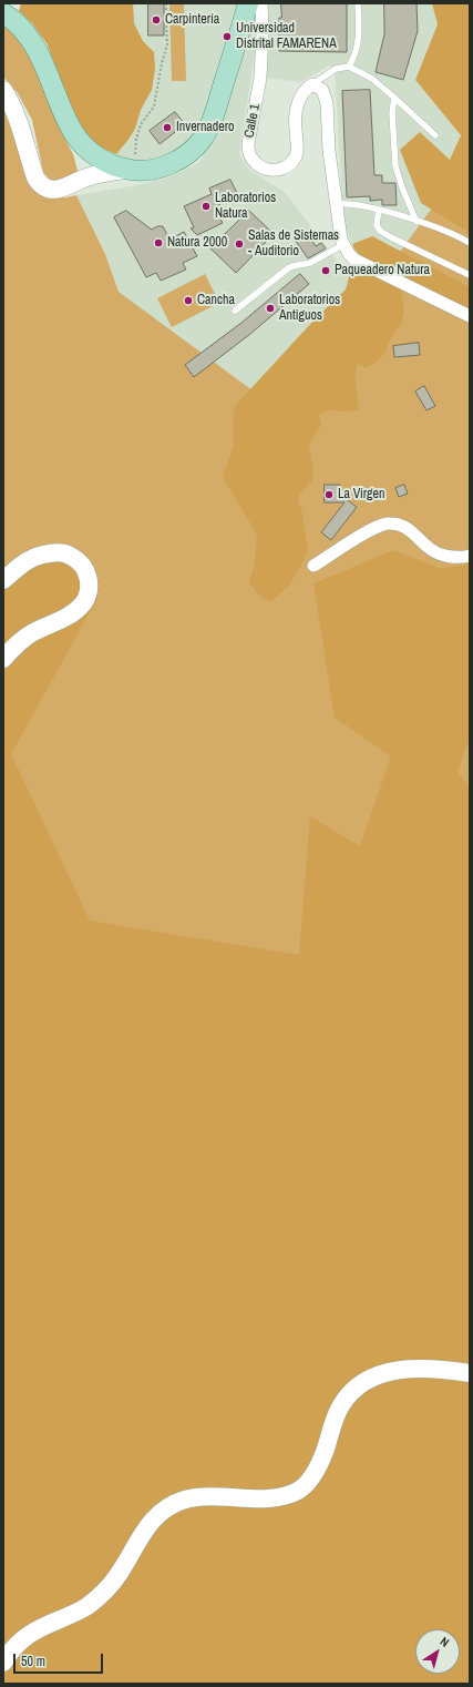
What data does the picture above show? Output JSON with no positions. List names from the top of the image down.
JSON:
{
  "streets": {
    "street": ["Calle 1"]
  },
  "places": [
    "Carpintería",
    "Universidad Distrital FAMARENA",
    "Invernadero",
    "Laboratorios Natura",
    "Natura 2000",
    "Salas de Sistemas - Auditorio",
    "Paqueadero Natura",
    "Cancha",
    "Laboratorios Antiguos",
    "La Virgen"
  ],
  "scale_bar": "50 m",
  "north": "top right"
}
